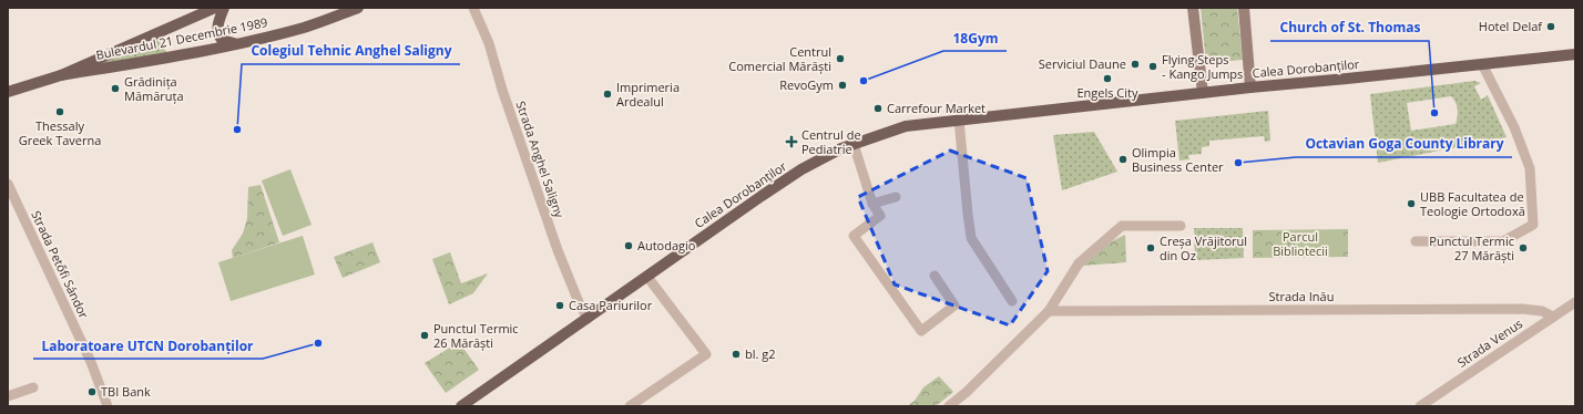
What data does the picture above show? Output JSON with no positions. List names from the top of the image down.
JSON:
{
  "streets": {
    "main road": ["Bulevardul 21 Decembrie 1989", "Calea Dorobanților"],
    "street": [
      "Strada Anghel Saligny",
      "Strada Petőfi Sándor",
      "Strada Inău",
      "Strada Venus"
    ]
  },
  "crossings": [
    ["Calea Dorobanților", "Strada Anghel Saligny"],
    ["Strada Inău", "Strada Venus"]
  ],
  "parks": ["Parcul Bibliotecii"],
  "places": {
    "other": [
      "Hotel Delaf",
      "Centrul Comercial Mărăști",
      "Serviciul Daune",
      "Flying Steps - Kango Jumps",
      "Engels City",
      "18Gym",
      "RevoGym",
      "Grădinița Mămăruța",
      "Imprimeria Ardealul",
      "Carrefour Market",
      "Thessaly Greek Taverna",
      "Church of St. Thomas",
      "Colegiul Tehnic Anghel Saligny",
      "Olimpia Business Center",
      "Octavian Goga County Library",
      "UBB Facultatea de Teologie Ortodoxă",
      "Autodagio",
      "Creșa Vrăjitorul din Oz",
      "Punctul Termic 27 Mărăști",
      "Casa Pariurilor",
      "Punctul Termic 26 Mărăști",
      "Laboratoare UTCN Dorobanților",
      "bl. g2",
      "TBI Bank"
    ],
    "health": ["Centrul de Pediatrie"]
  }
}
